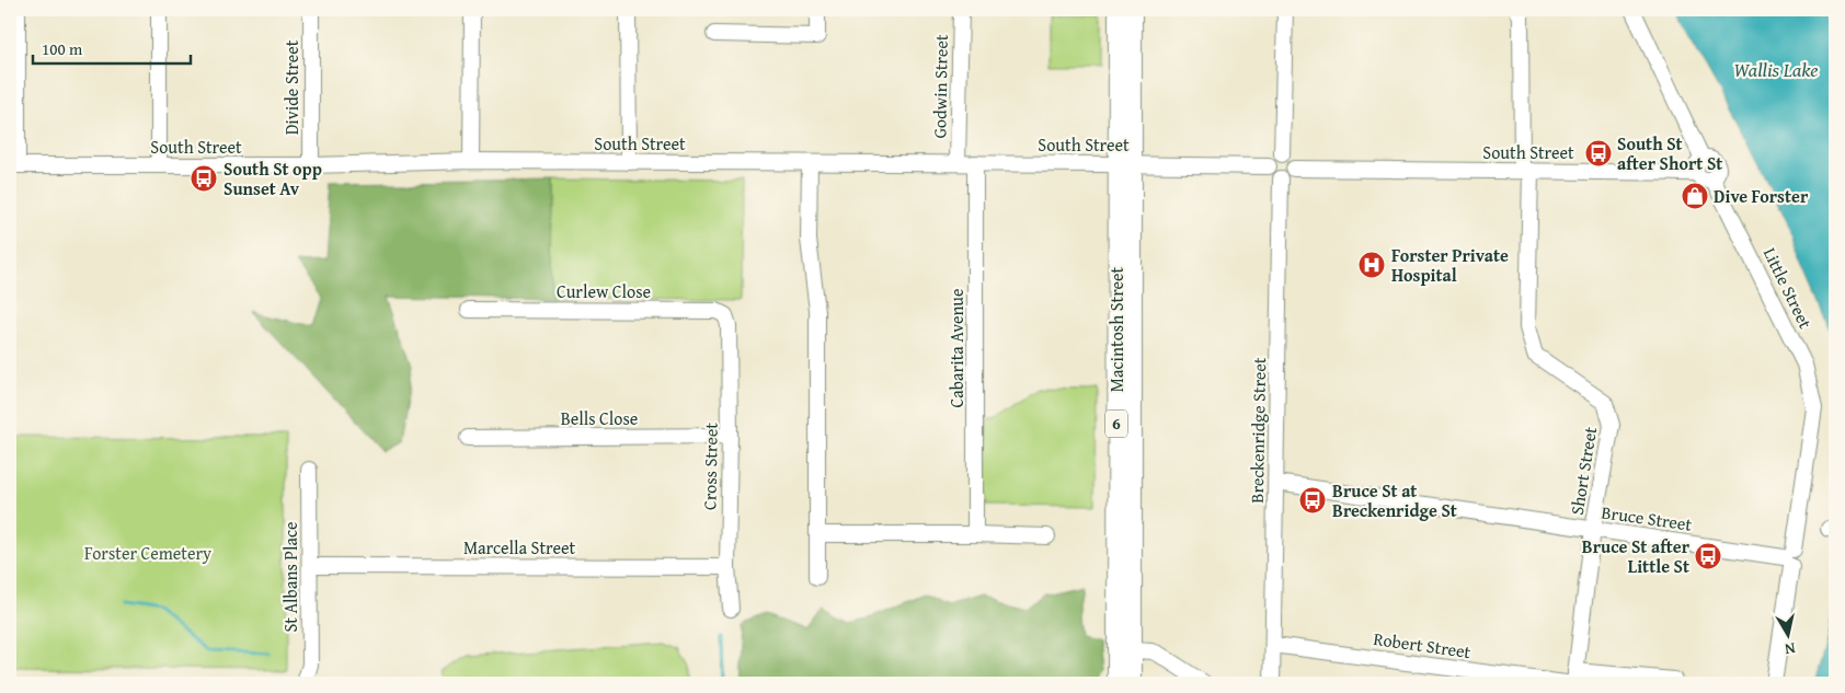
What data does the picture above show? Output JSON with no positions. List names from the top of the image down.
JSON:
{
  "streets": {
    "main road": ["Macintosh Street", "6"],
    "street": [
      "Godwin Street",
      "Divide Street",
      "South Street",
      "Little Street",
      "Curlew Close",
      "Cabarita Avenue",
      "Bells Close",
      "Breckenridge Street",
      "Cross Street",
      "Short Street",
      "Bruce Street",
      "Marcella Street",
      "St Albans Place",
      "Robert Street"
    ]
  },
  "crossings": [
    ["Godwin Street", "South Street"],
    ["Divide Street", "South Street"],
    ["South Street", "Little Street"],
    ["South Street", "Macintosh Street"],
    ["South Street", "Cabarita Avenue"],
    ["South Street", "Breckenridge Street"],
    ["South Street", "Short Street"],
    ["Little Street", "Bruce Street"],
    ["Curlew Close", "Cross Street"],
    ["Bells Close", "Cross Street"],
    ["Breckenridge Street", "Bruce Street"],
    ["Breckenridge Street", "Robert Street"],
    ["Cross Street", "Marcella Street"],
    ["Short Street", "Bruce Street"],
    ["Short Street", "Robert Street"],
    ["Marcella Street", "St Albans Place"]
  ],
  "water": ["Wallis Lake"],
  "parks": ["Forster Cemetery"],
  "places": {
    "bus stop": [
      "South St after Short St",
      "South St opp Sunset Av",
      "Bruce St at Breckenridge St",
      "Bruce St after Little St"
    ],
    "shop": ["Dive Forster"],
    "hospital": ["Forster Private Hospital"]
  },
  "scale_bar": "100 m",
  "north": "bottom"
}
